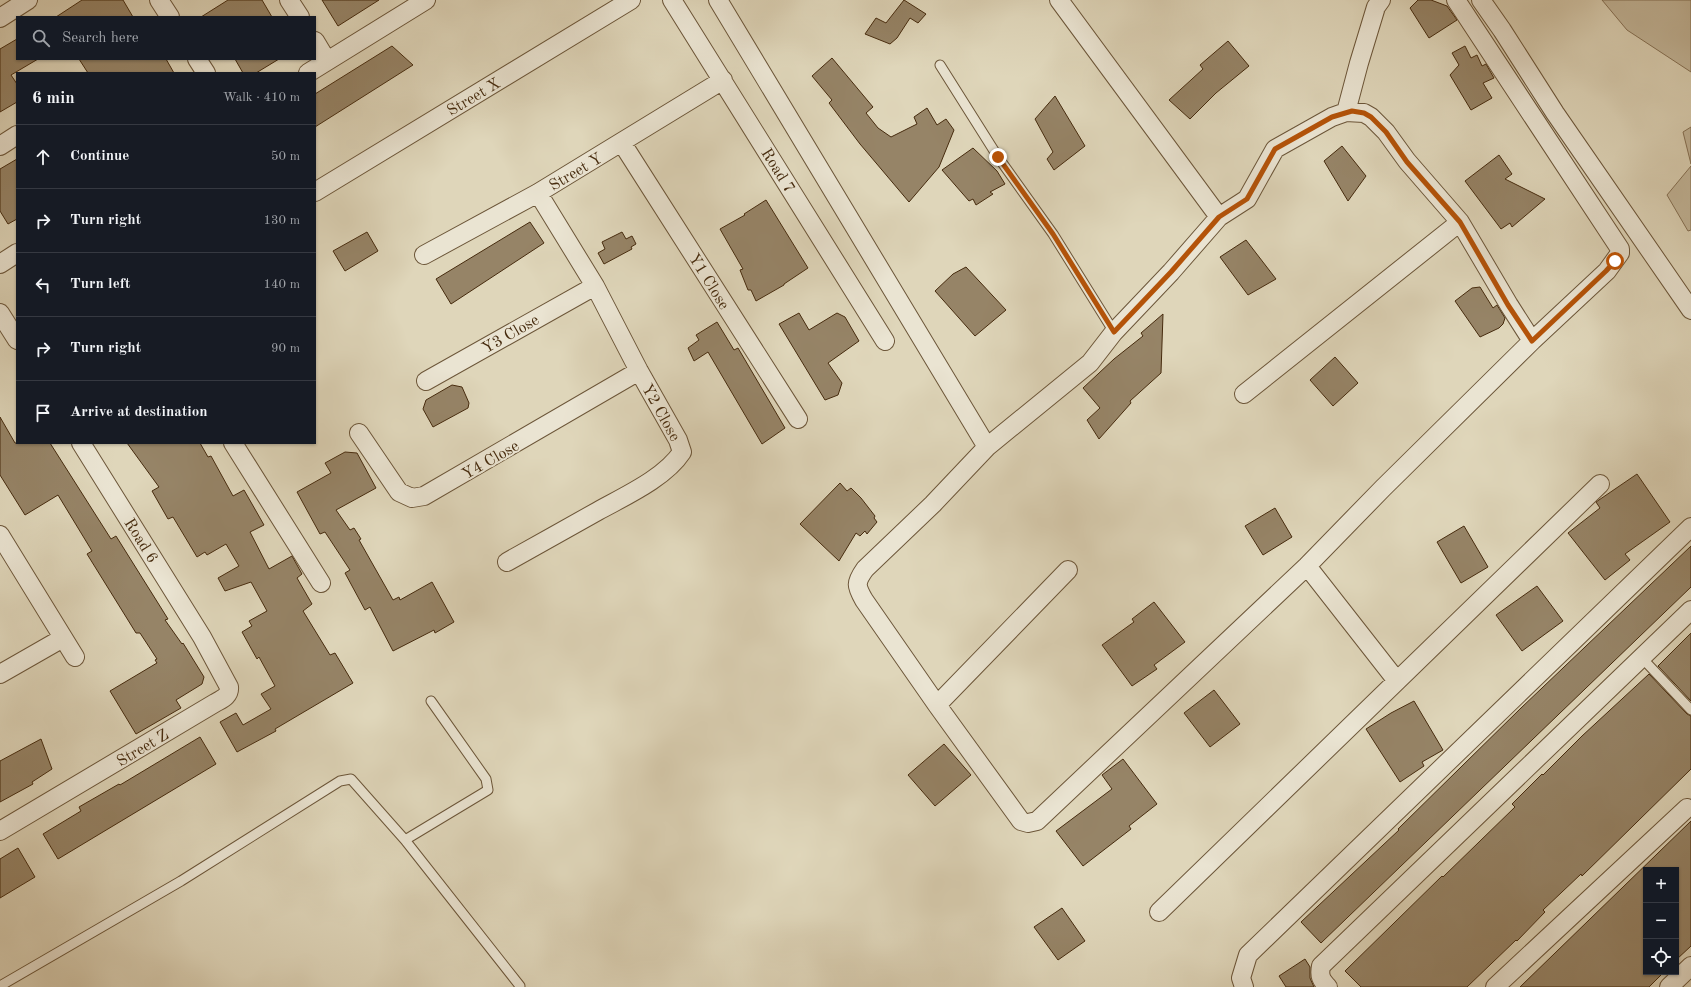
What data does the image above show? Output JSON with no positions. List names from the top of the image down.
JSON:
{
  "streets": {
    "street": [
      "Street X",
      "Road 7",
      "Street Y",
      "Y1 Close",
      "Y3 Close",
      "Y2 Close",
      "Y4 Close",
      "Road 6",
      "Street Z"
    ]
  },
  "crossings": [
    ["Road 7", "Street Y"],
    ["Street Y", "Y1 Close"],
    ["Street Y", "Y2 Close"],
    ["Y3 Close", "Y2 Close"],
    ["Y2 Close", "Y4 Close"],
    ["Road 6", "Street Z"]
  ],
  "page": {
    "search": "Search here",
    "heading": ["6 min", "Walk · 410 m"],
    "list": [
      ["Continue", "50 m"],
      ["Turn right", "130 m"],
      ["Turn left", "140 m"],
      ["Turn right", "90 m"],
      "Arrive at destination"
    ],
    "map_buttons": ["+", "−"]
  }
}
